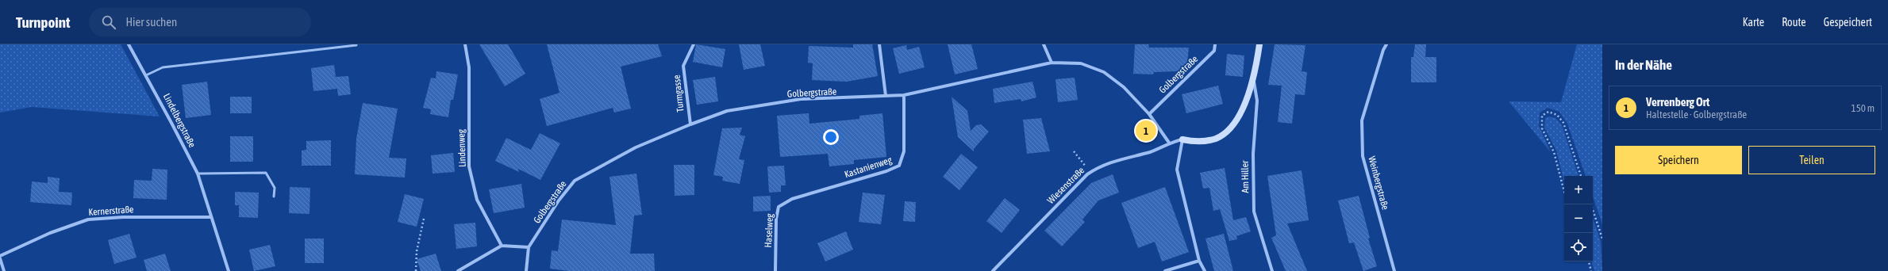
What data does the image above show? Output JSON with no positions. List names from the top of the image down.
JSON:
{
  "streets": {
    "street": [
      "Golbergstraße",
      "Turmgasse",
      "Lindelbergstraße",
      "Lindenweg",
      "Kastanienweg",
      "Am Hiller",
      "Weinbergstraße",
      "Wiesenstraße",
      "Kernerstraße",
      "Haselweg"
    ]
  },
  "crossings": [
    ["Golbergstraße", "Turmgasse"],
    ["Golbergstraße", "Kastanienweg"],
    ["Golbergstraße", "Wiesenstraße"],
    ["Lindelbergstraße", "Kernerstraße"],
    ["Kastanienweg", "Haselweg"]
  ],
  "page": {
    "header": "Turnpoint",
    "search": "Hier suchen",
    "nav": ["Karte", "Route", "Gespeichert"],
    "heading": "In der Nähe",
    "list": [
      {
        "mark": "1",
        "name": "Verrenberg Ort",
        "note": "Haltestelle · Golbergstraße",
        "value": "150 m"
      }
    ],
    "pins": "1",
    "buttons": ["Speichern", "Teilen"],
    "map_buttons": ["+", "−"]
  }
}
